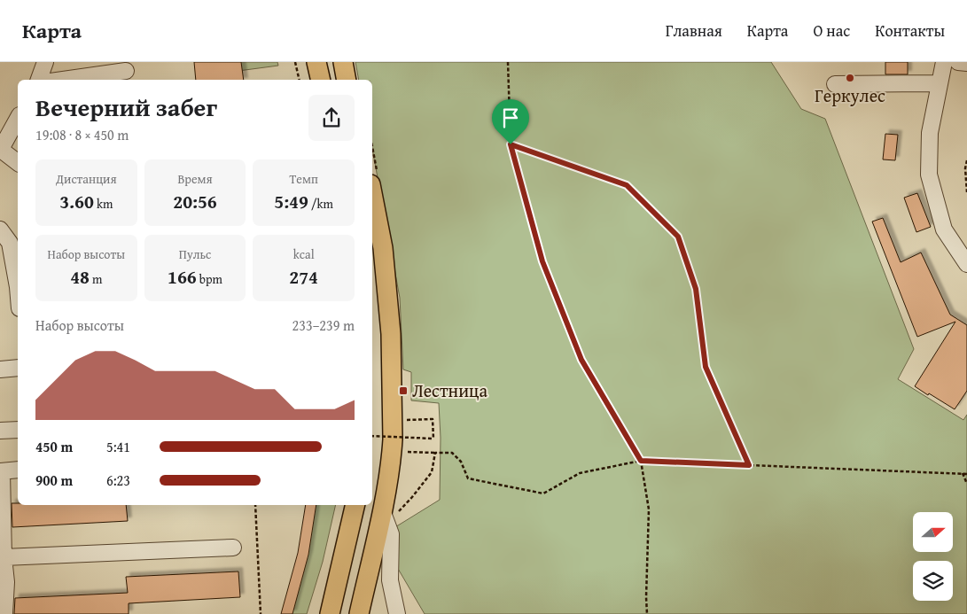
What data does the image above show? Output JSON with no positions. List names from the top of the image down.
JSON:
{
  "places": {
    "other": ["Геркулес"],
    "transit": ["Лестница"]
  },
  "north": "right",
  "page": {
    "header": "Карта",
    "nav": [
      "Главная",
      "Карта",
      "О нас",
      "Контакты"
    ],
    "heading": ["Вечерний забег", "19:08 · 8 × 450 m"],
    "stats": [
      ["Дистанция", "3.60 km"],
      ["Время", "20:56"],
      ["Темп", "5:49 /km"],
      ["Набор высоты", "48 m"],
      ["Пульс", "166 bpm"],
      ["kcal", "274"]
    ],
    "chart": ["Набор высоты", "233–239 m"],
    "list": [
      {
        "name": "450 m",
        "note": "5:41"
      },
      {
        "name": "900 m",
        "note": "6:23"
      }
    ]
  }
}
